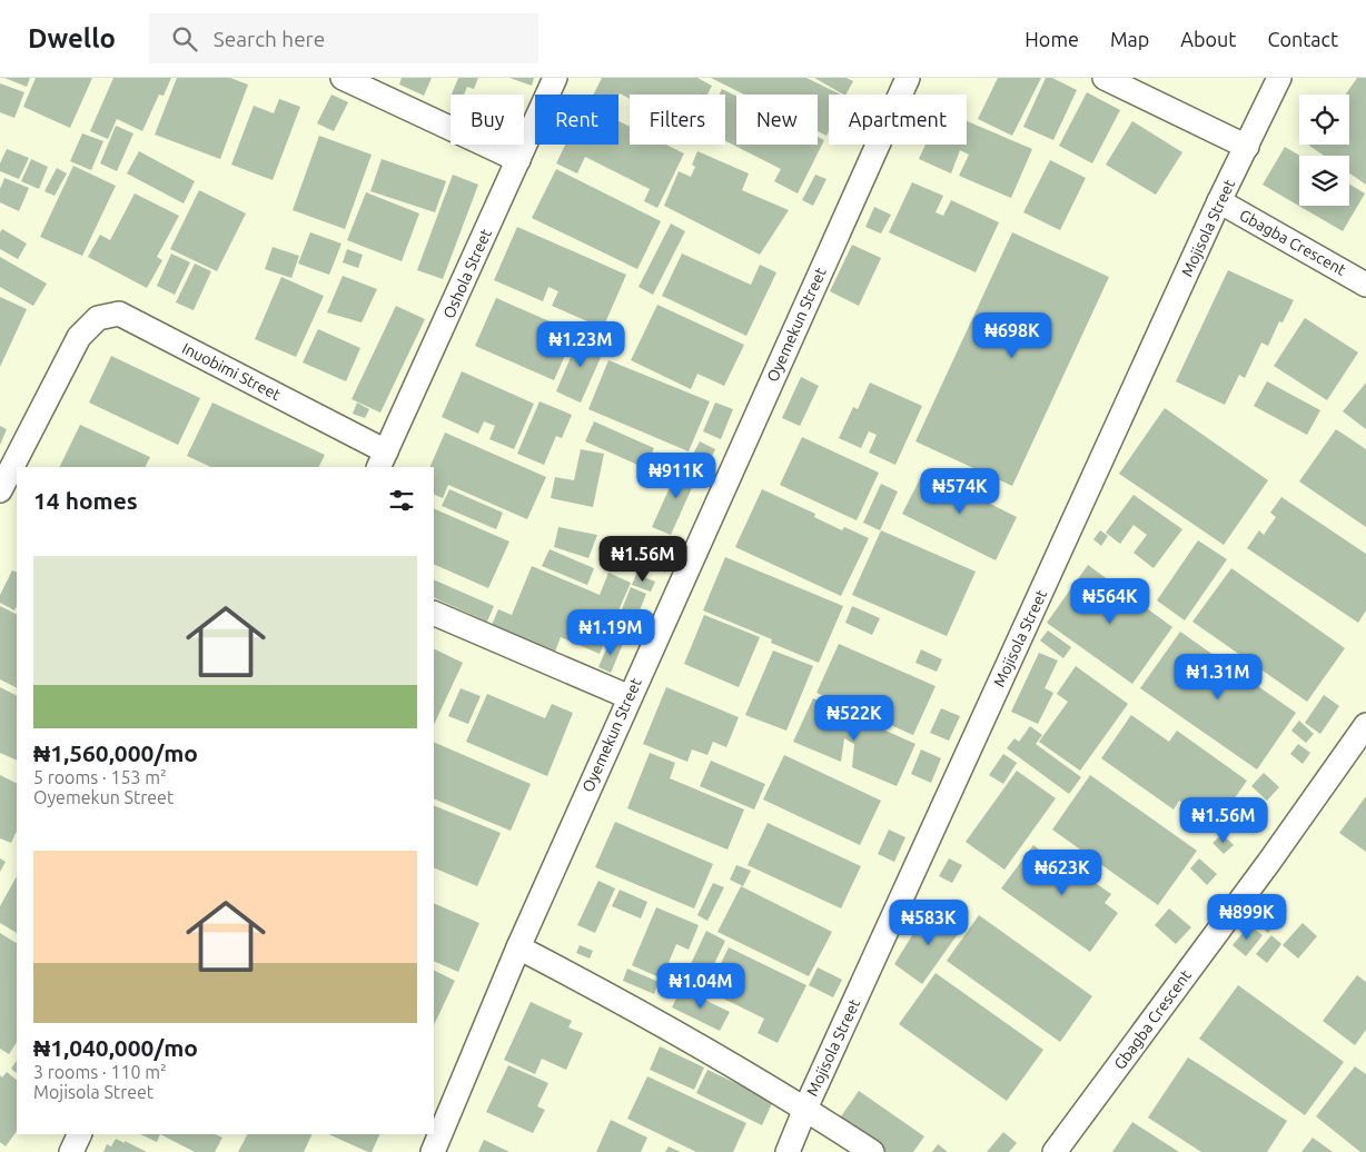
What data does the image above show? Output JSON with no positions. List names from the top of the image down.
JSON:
{
  "streets": {
    "street": [
      "Mojisola Street",
      "Gbagba Crescent",
      "Oshola Street",
      "Oyemekun Street",
      "Inuobimi Street"
    ]
  },
  "crossings": [
    ["Mojisola Street", "Gbagba Crescent"],
    ["Mojisola Street", "Oyemekun Street"],
    ["Oshola Street", "Inuobimi Street"]
  ],
  "page": {
    "header": "Dwello",
    "search": "Search here",
    "nav": [
      "Home",
      "Map",
      "About",
      "Contact"
    ],
    "chip": [
      "Buy",
      "Rent",
      "Filters",
      "New",
      "Apartment"
    ],
    "price": [
      "₦698K",
      "₦1.23M",
      "₦911K",
      "₦574K",
      "₦1.56M",
      "₦564K",
      "₦1.19M",
      "₦1.31M",
      "₦522K",
      "₦1.56M",
      "₦623K",
      "₦899K",
      "₦583K",
      "₦1.04M"
    ],
    "heading": "14 homes",
    "list": [
      {
        "name": "₦1,560,000/mo",
        "note": "5 rooms · 153 m² · Oyemekun Street"
      },
      {
        "name": "₦1,040,000/mo",
        "note": "3 rooms · 110 m² · Mojisola Street"
      }
    ]
  }
}
